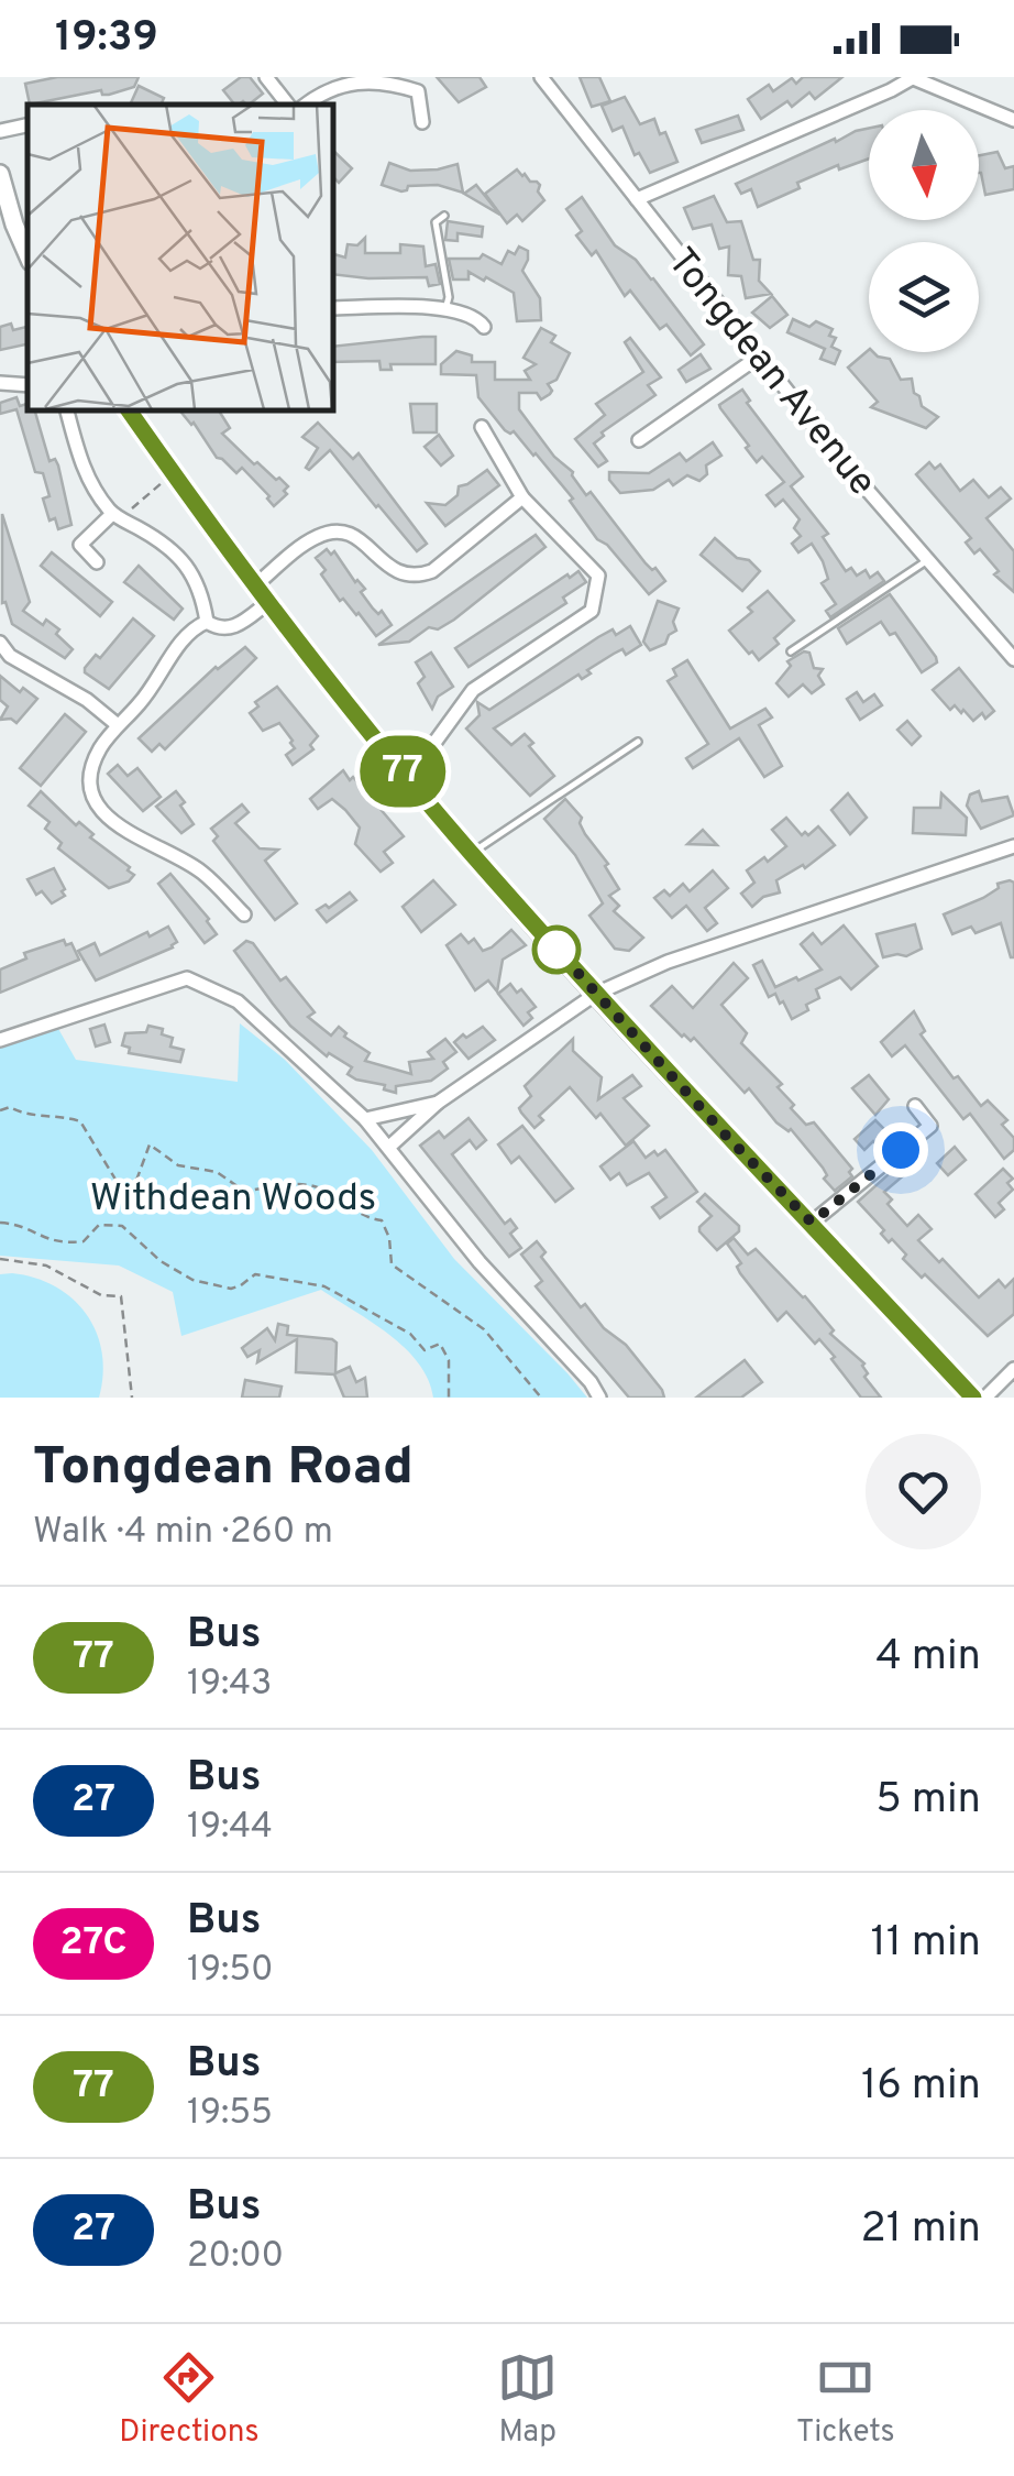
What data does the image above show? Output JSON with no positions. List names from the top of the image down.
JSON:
{
  "streets": {
    "street": ["Tongdean Avenue"]
  },
  "parks": ["Withdean Woods"],
  "lines": ["bus line 77"],
  "north": "bottom",
  "page": {
    "status": "19:39",
    "on_map": "77",
    "heading": ["Tongdean Road", "Walk · 4 min · 260 m"],
    "list": [
      {
        "mark": "77",
        "name": "Bus",
        "note": "19:43",
        "value": "4 min"
      },
      {
        "mark": "27",
        "name": "Bus",
        "note": "19:44",
        "value": "5 min"
      },
      {
        "mark": "27C",
        "name": "Bus",
        "note": "19:50",
        "value": "11 min"
      },
      {
        "mark": "77",
        "name": "Bus",
        "note": "19:55",
        "value": "16 min"
      },
      {
        "mark": "27",
        "name": "Bus",
        "note": "20:00",
        "value": "21 min"
      }
    ],
    "tabs": ["Directions", "Map", "Tickets"]
  }
}
